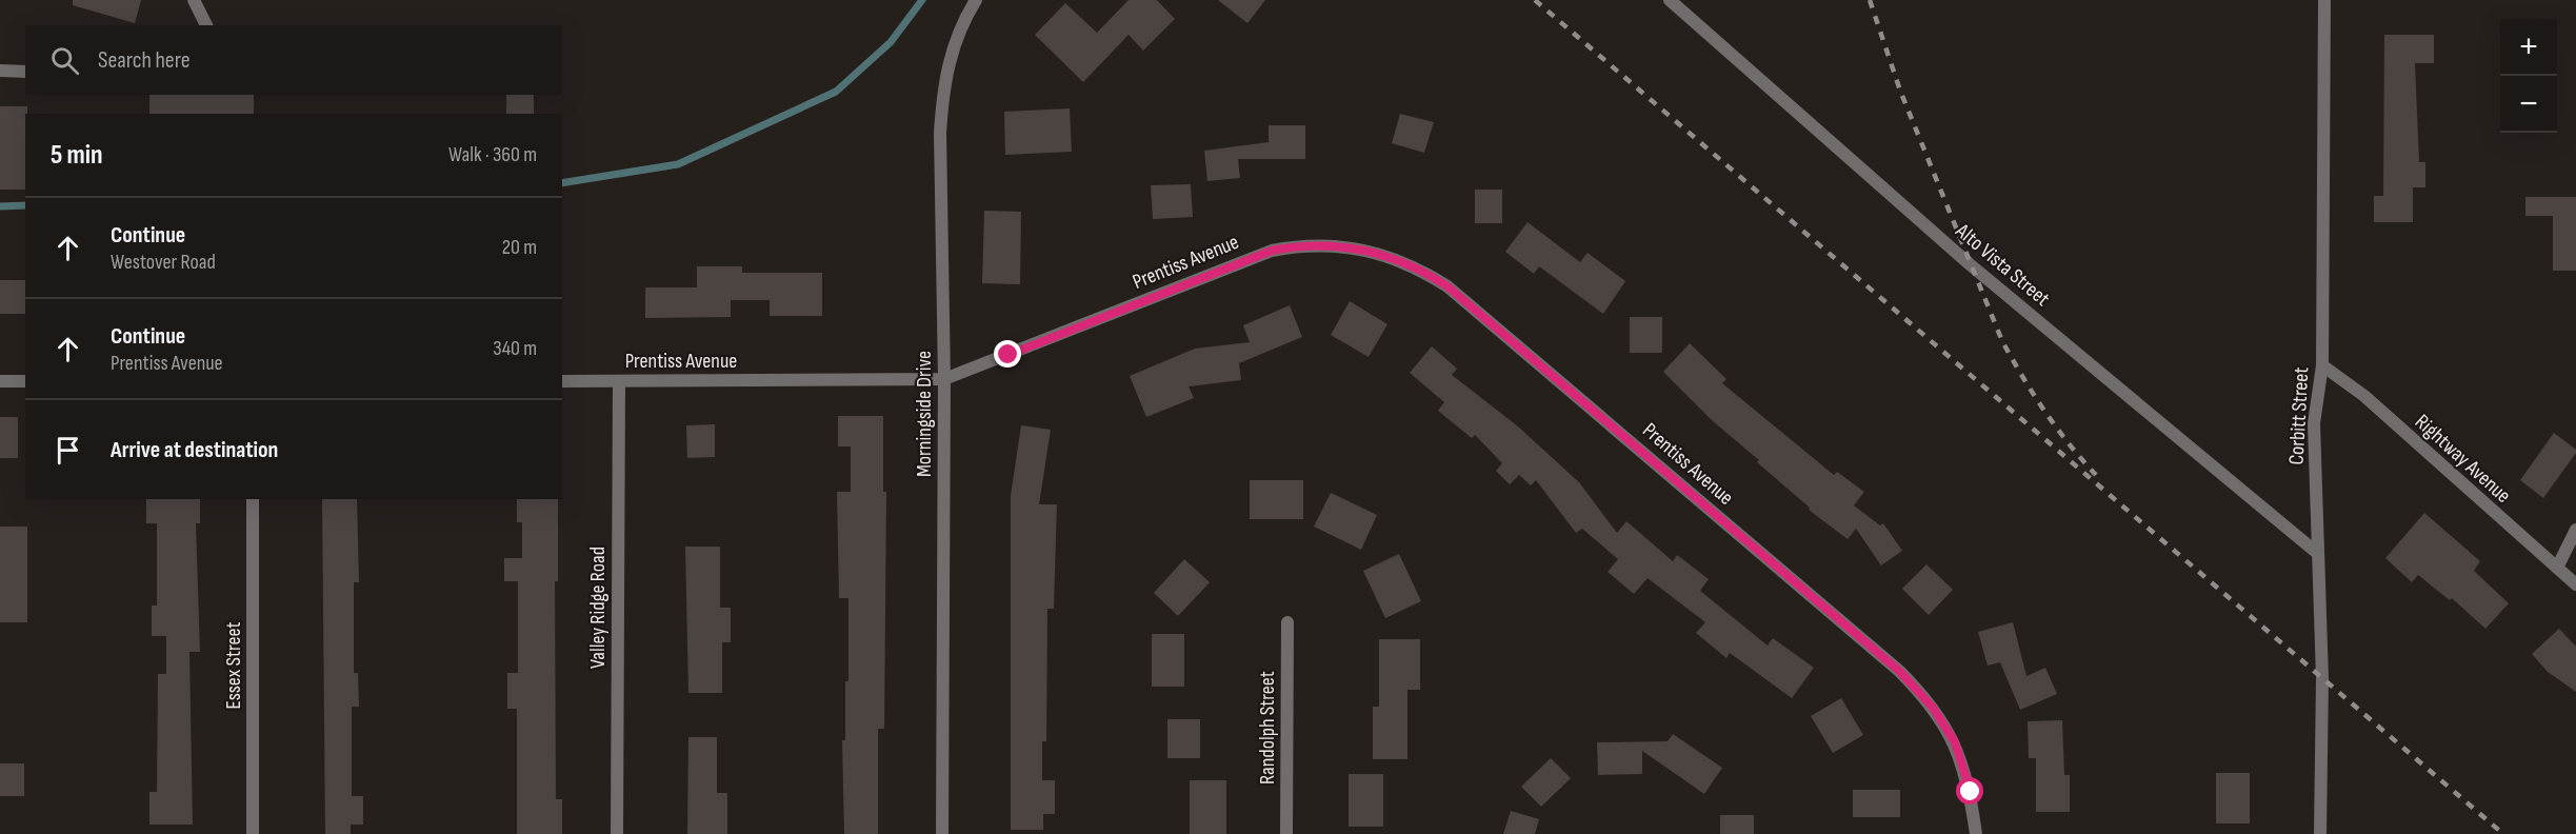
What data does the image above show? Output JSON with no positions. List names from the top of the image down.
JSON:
{
  "streets": {
    "street": [
      "Prentiss Avenue",
      "Alto Vista Street",
      "Morningside Drive",
      "Corbitt Street",
      "Rightway Avenue",
      "Valley Ridge Road",
      "Essex Street",
      "Randolph Street"
    ]
  },
  "crossings": [
    ["Prentiss Avenue", "Morningside Drive"],
    ["Prentiss Avenue", "Valley Ridge Road"],
    ["Alto Vista Street", "Corbitt Street"],
    ["Corbitt Street", "Rightway Avenue"]
  ],
  "page": {
    "map_buttons": ["+", "−"],
    "search": "Search here",
    "heading": ["5 min", "Walk · 360 m"],
    "list": [
      ["Continue", "Westover Road", "20 m"],
      ["Continue", "Prentiss Avenue", "340 m"],
      "Arrive at destination"
    ]
  }
}
